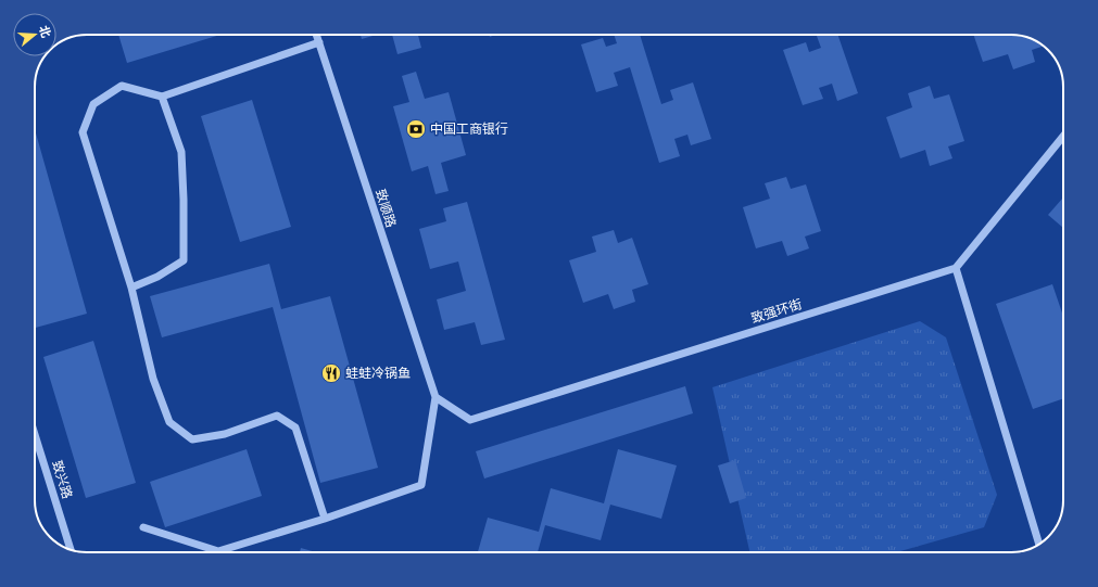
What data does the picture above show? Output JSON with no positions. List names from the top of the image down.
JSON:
{
  "streets": {
    "street": ["致顺路", "致强环街", "致兴路"]
  },
  "crossings": [
    ["致顺路", "致强环街"]
  ],
  "places": {
    "bank": ["中国工商银行"],
    "restaurant": ["蛙蛙冷锅鱼"]
  },
  "north": "right"
}
